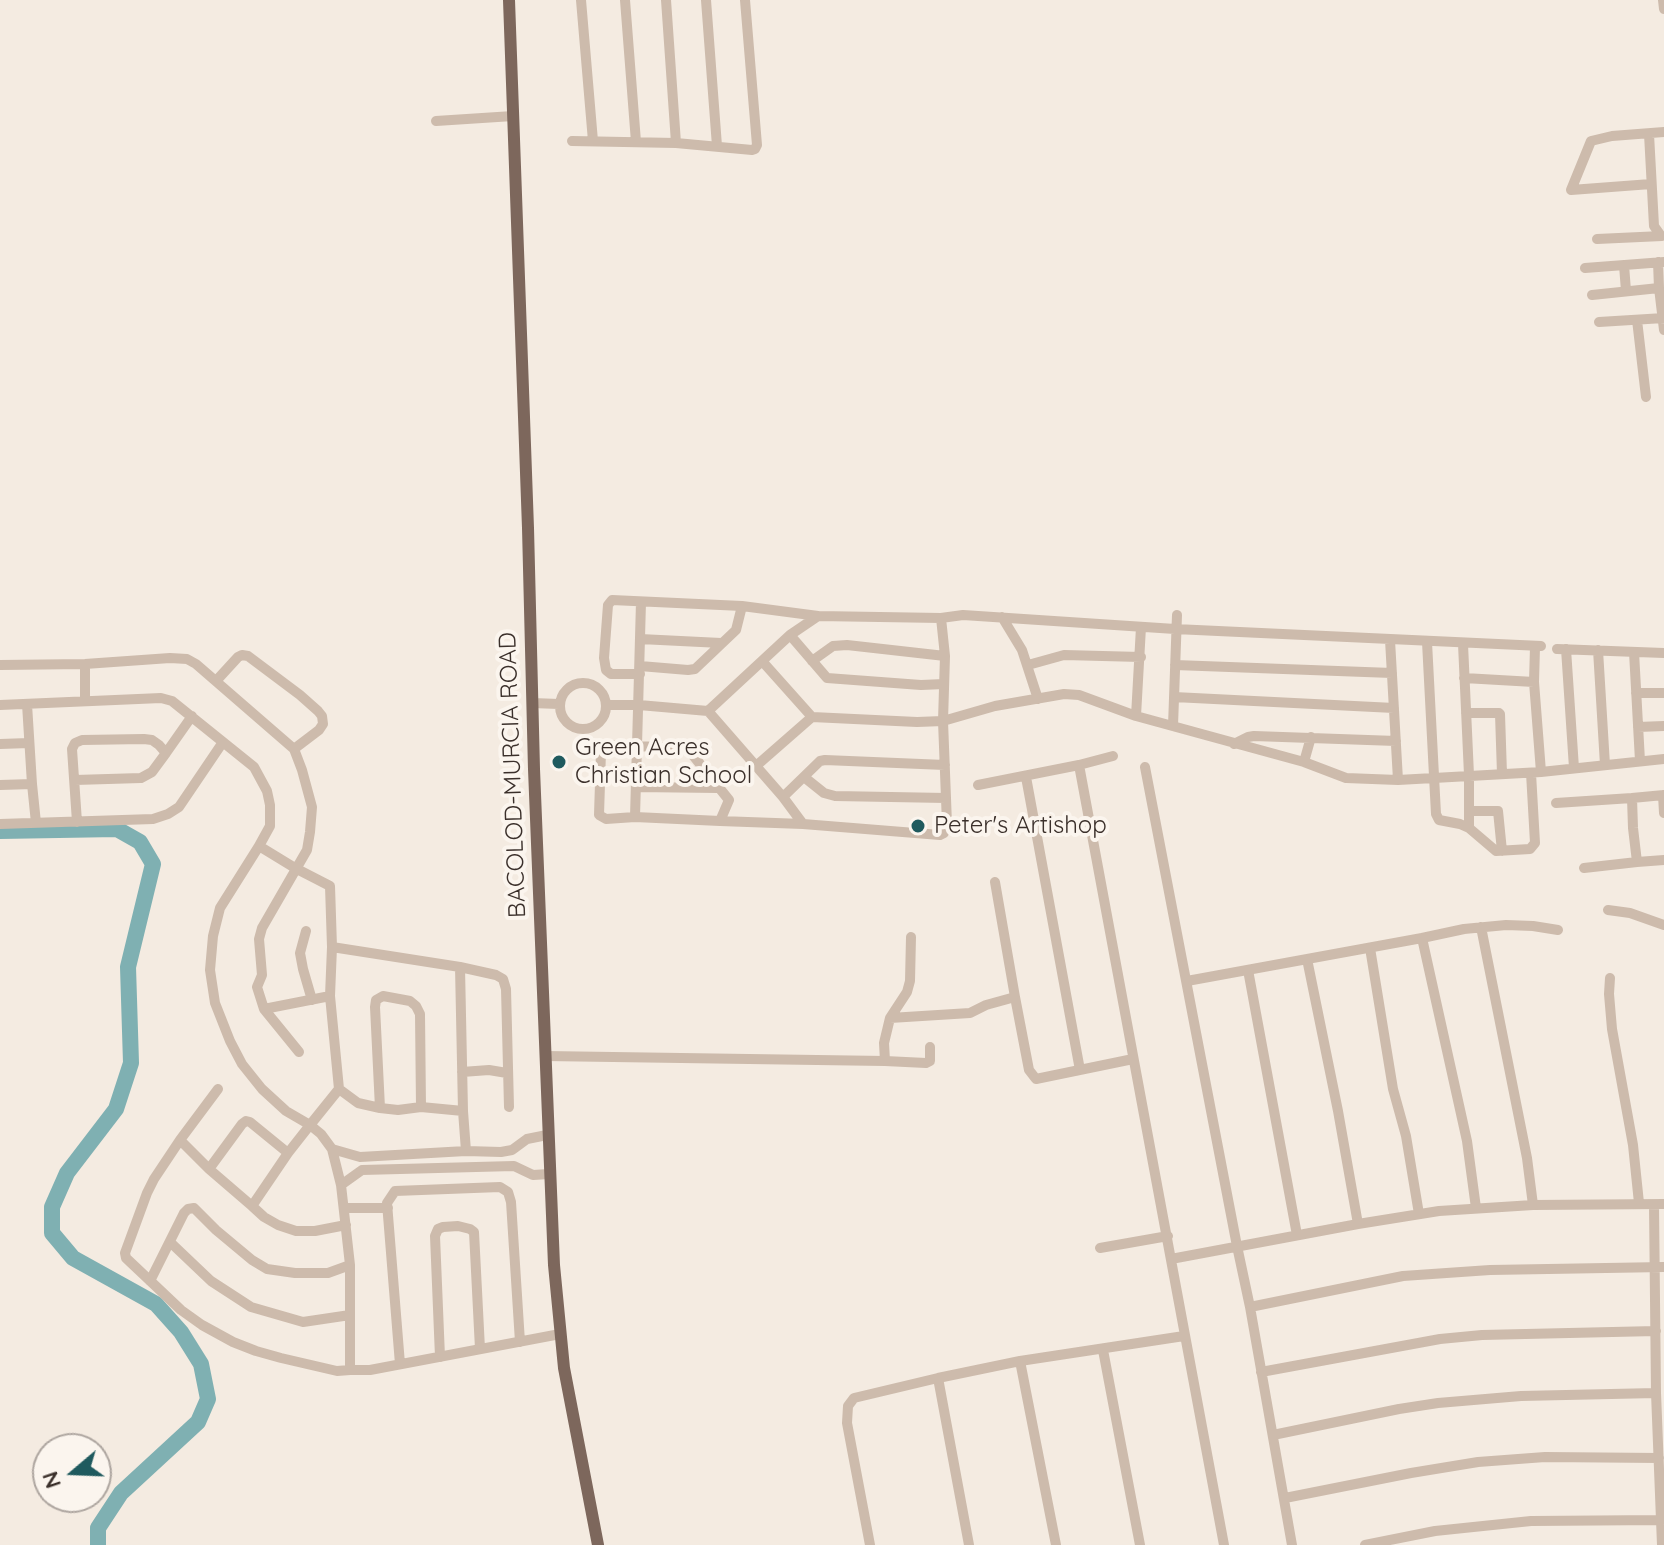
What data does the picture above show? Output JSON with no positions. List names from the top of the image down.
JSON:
{
  "streets": {
    "main road": ["BACOLOD-MURCIA ROAD"]
  },
  "places": ["Green Acres Christian School", "Peter's Artishop"],
  "north": "left"
}
